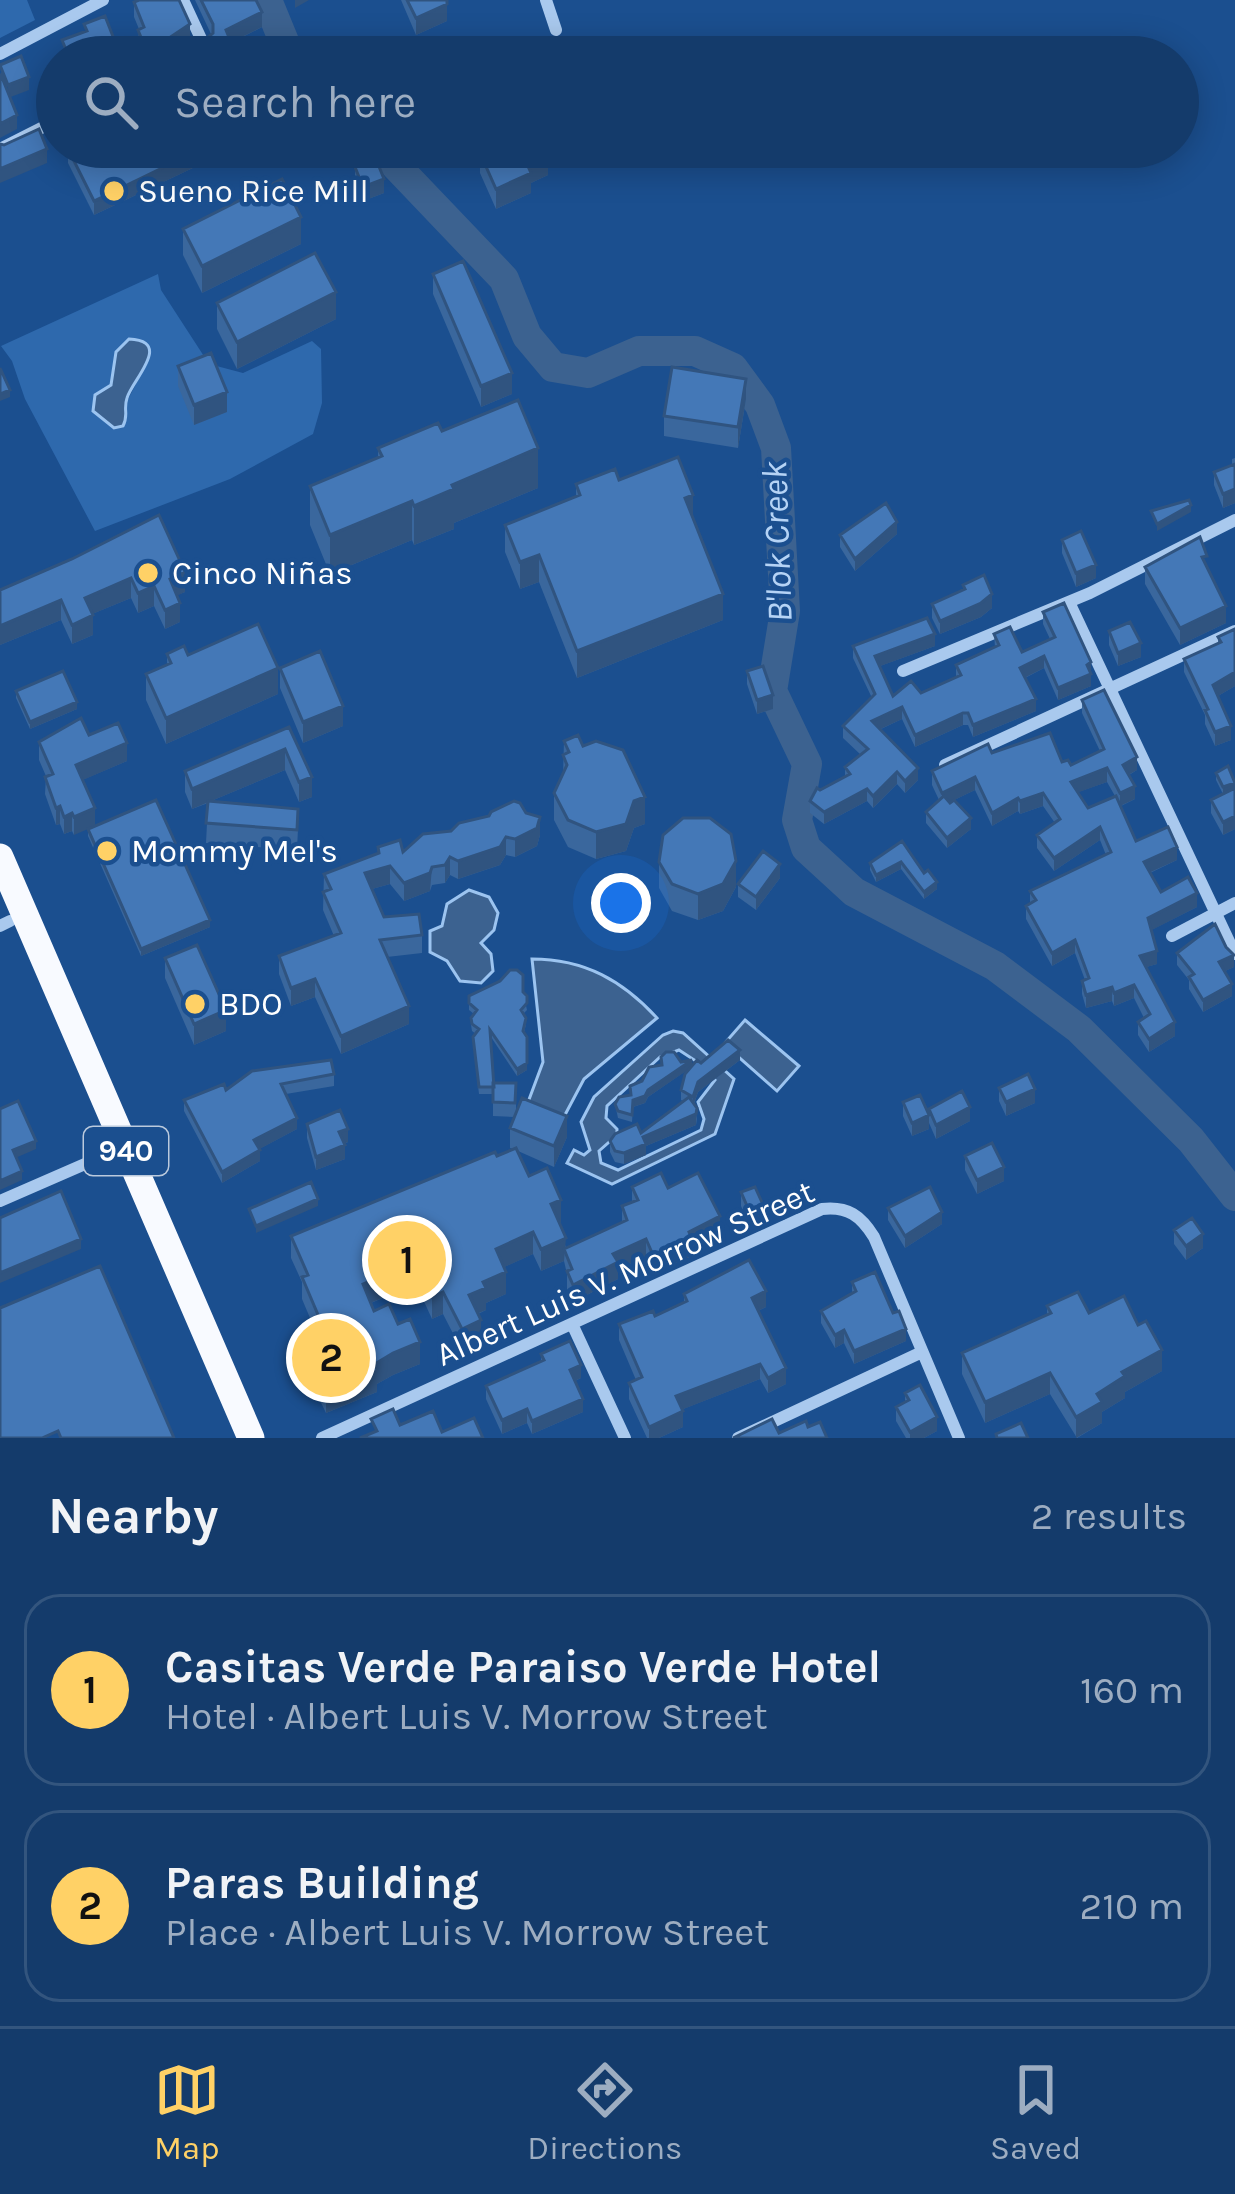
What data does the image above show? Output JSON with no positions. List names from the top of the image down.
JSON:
{
  "streets": {
    "highway": ["940"],
    "street": ["Albert Luis V. Morrow Street"]
  },
  "water": ["B'lok Creek"],
  "places": [
    "Sueno Rice Mill",
    "Cinco Niñas",
    "Mommy Mel's",
    "BDO"
  ],
  "page": {
    "search": "Search here",
    "pins": ["1", "2"],
    "heading": ["Nearby", "2 results"],
    "list": [
      {
        "mark": "1",
        "name": "Casitas Verde Paraiso Verde Hotel",
        "note": "Hotel · Albert Luis V. Morrow Street",
        "value": "160 m"
      },
      {
        "mark": "2",
        "name": "Paras Building",
        "note": "Place · Albert Luis V. Morrow Street",
        "value": "210 m"
      }
    ],
    "nav": ["Map", "Directions", "Saved"]
  }
}
